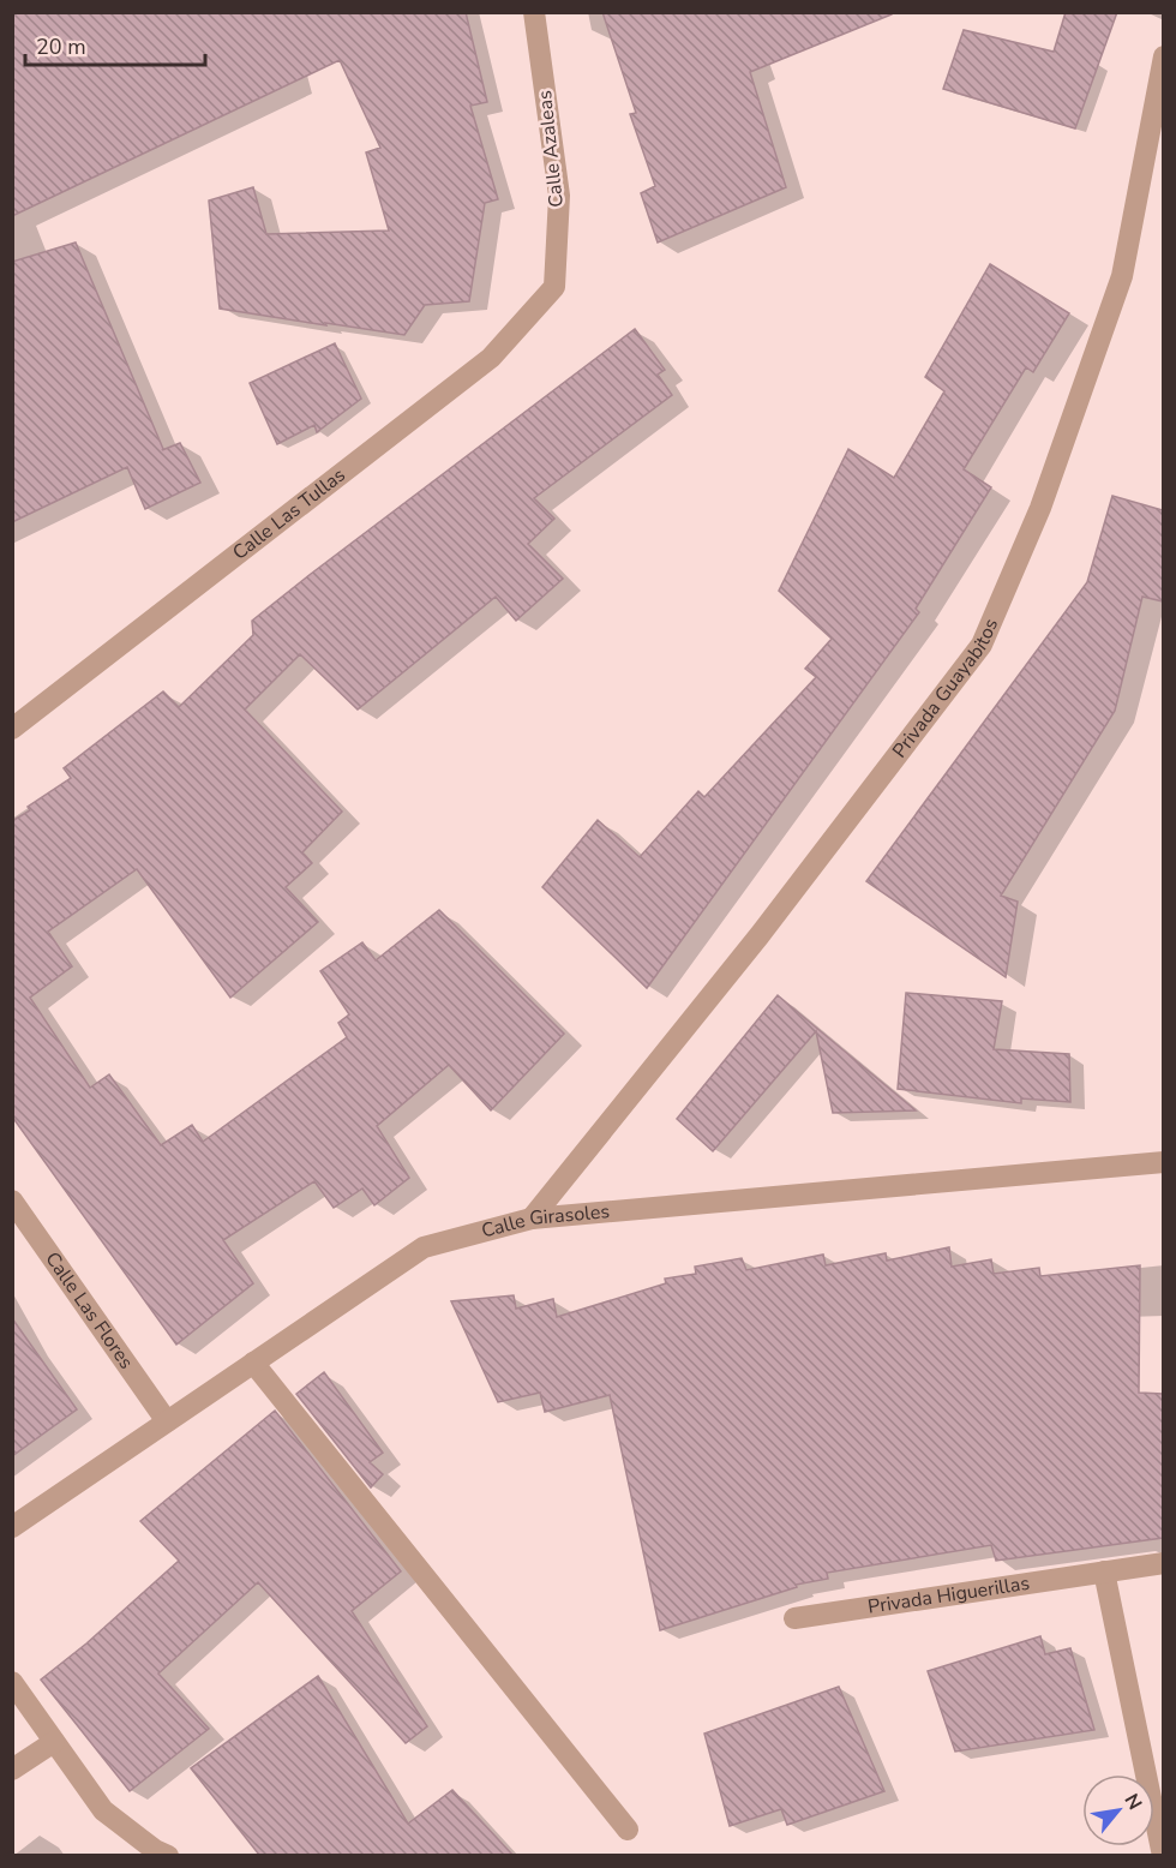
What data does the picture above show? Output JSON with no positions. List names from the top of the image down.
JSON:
{
  "streets": {
    "street": [
      "Calle Azaleas",
      "Calle Las Tullas",
      "Privada Guayabitos",
      "Calle Girasoles",
      "Calle Las Flores",
      "Privada Higuerillas"
    ]
  },
  "crossings": [
    ["Calle Azaleas", "Calle Las Tullas"],
    ["Privada Guayabitos", "Calle Girasoles"],
    ["Calle Girasoles", "Calle Las Flores"]
  ],
  "scale_bar": "20 m",
  "north": "top right"
}
